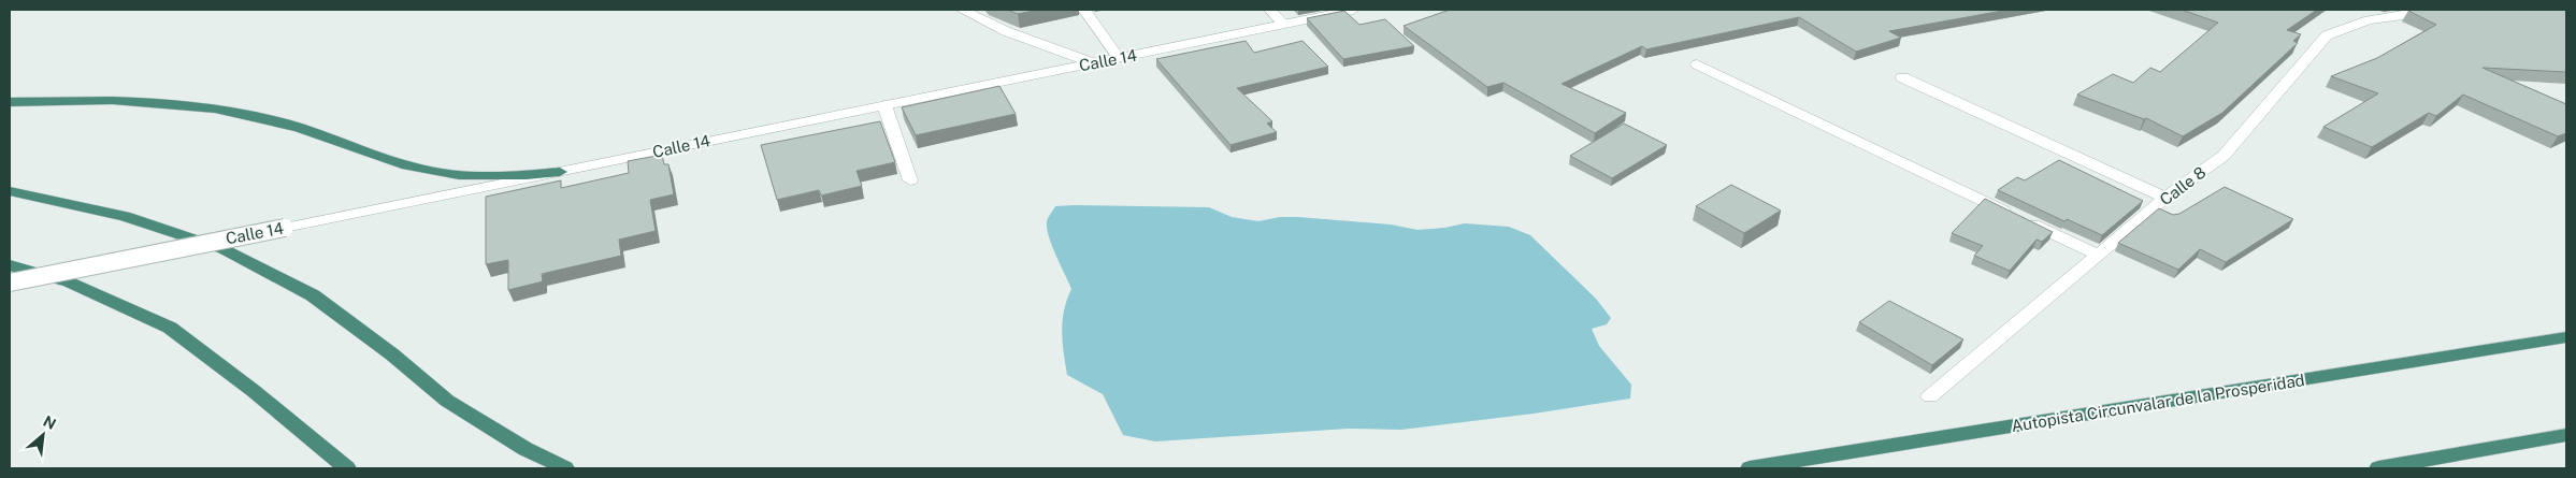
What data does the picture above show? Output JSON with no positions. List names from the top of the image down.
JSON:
{
  "streets": {
    "highway": ["Autopista Circunvalar de la Prosperidad"],
    "street": ["Calle 14", "Calle 8"]
  },
  "north": "top right"
}
